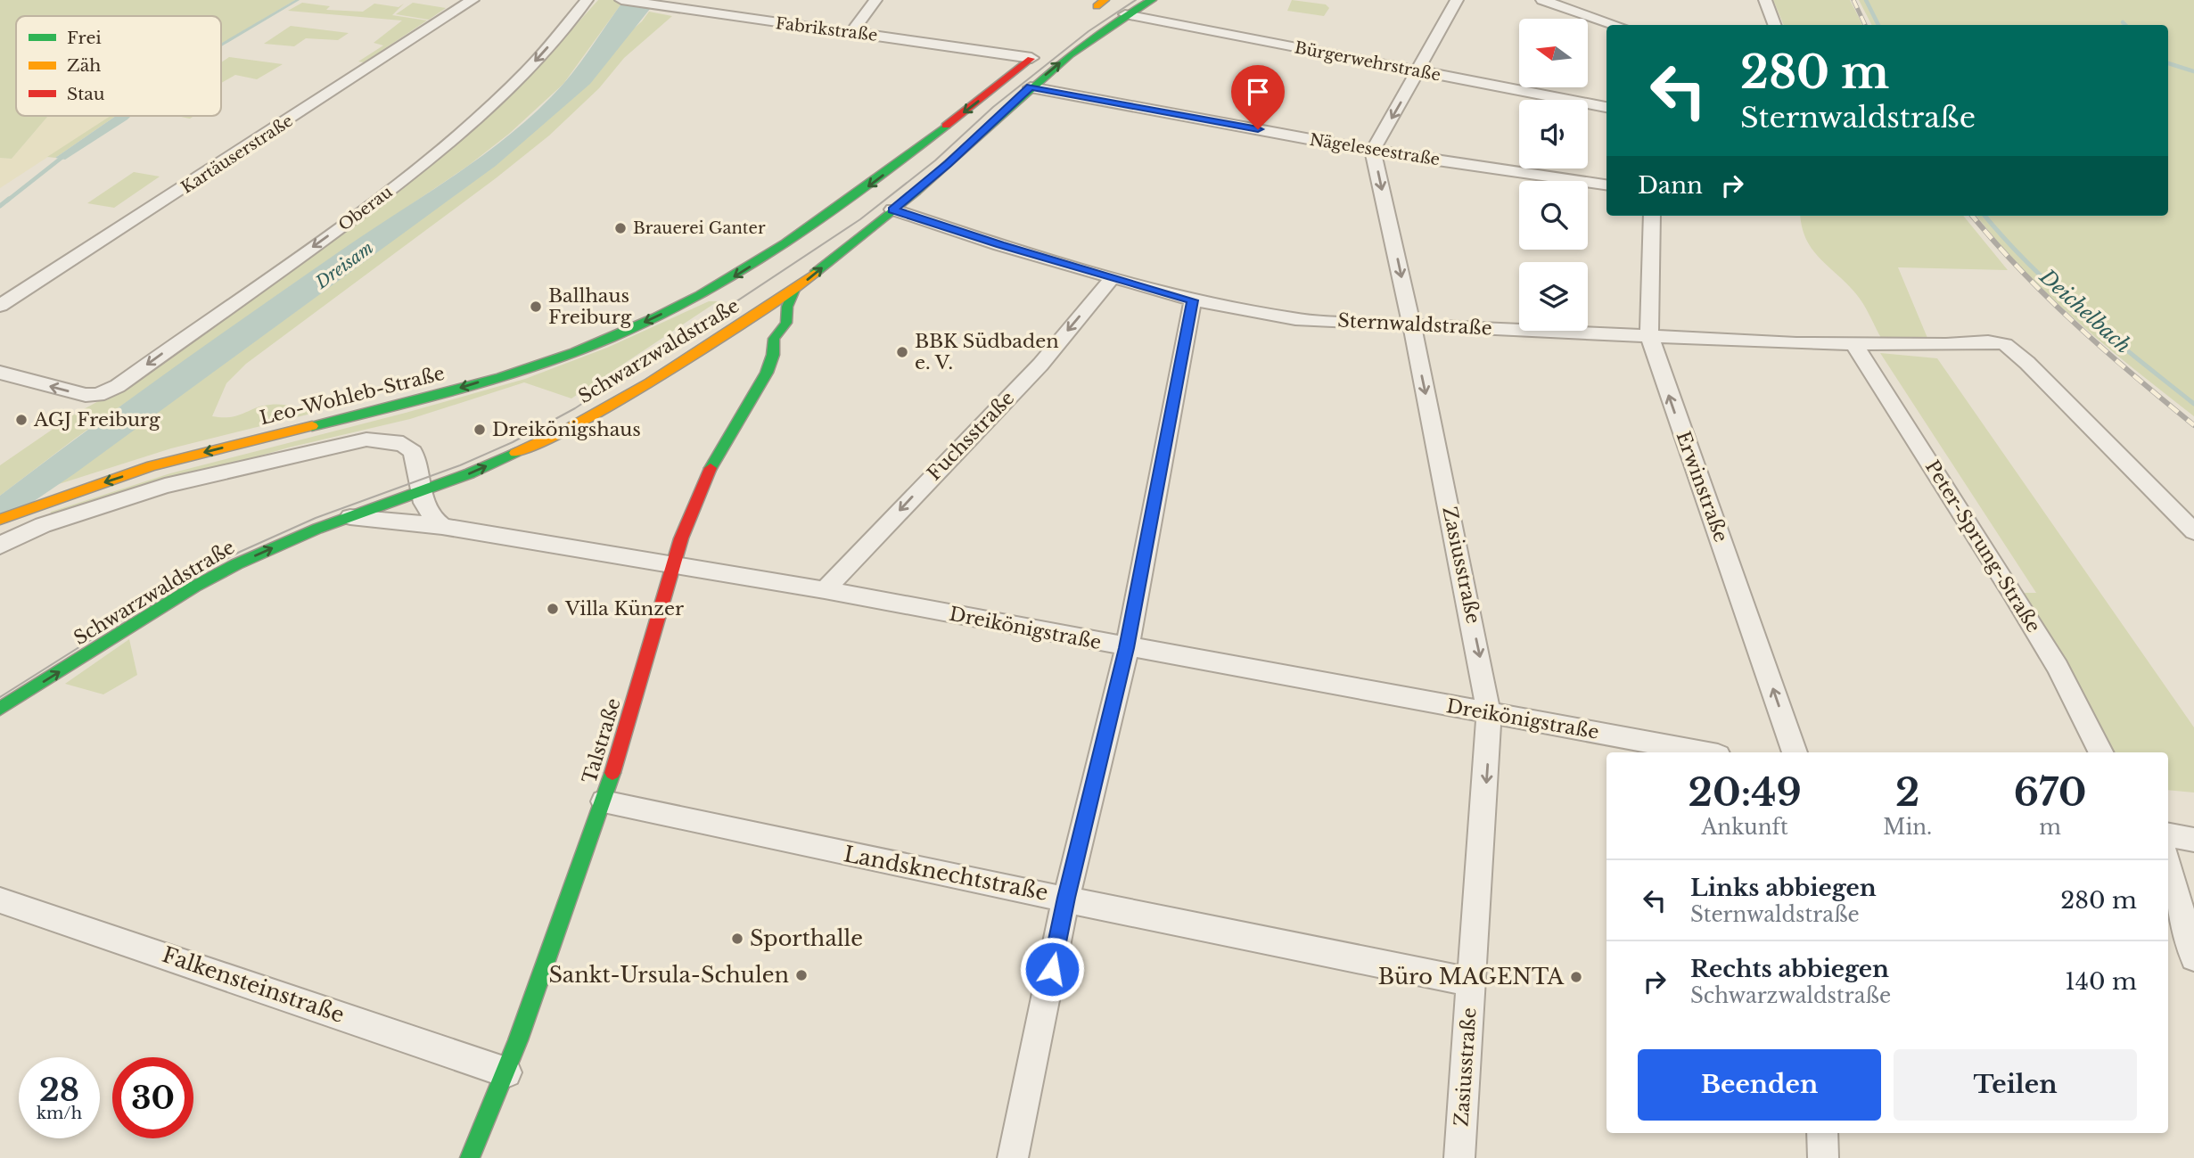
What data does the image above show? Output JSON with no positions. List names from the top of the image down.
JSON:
{
  "streets": {
    "main road": ["Schwarzwaldstraße", "Leo-Wohleb-Straße", "Talstraße"],
    "street": [
      "Fabrikstraße",
      "Bürgerwehrstraße",
      "Nägeleseestraße",
      "Kartäuserstraße",
      "Oberau",
      "Sternwaldstraße",
      "Fuchsstraße",
      "Erwinstraße",
      "Peter-Sprung-Straße",
      "Zasiusstraße",
      "Dreikönigstraße",
      "Landsknechtstraße",
      "Falkensteinstraße"
    ]
  },
  "crossings": [
    ["Fabrikstraße", "Schwarzwaldstraße"],
    ["Bürgerwehrstraße", "Schwarzwaldstraße"],
    ["Nägeleseestraße", "Schwarzwaldstraße"],
    ["Nägeleseestraße", "Zasiusstraße"],
    ["Sternwaldstraße", "Schwarzwaldstraße"],
    ["Sternwaldstraße", "Fuchsstraße"],
    ["Sternwaldstraße", "Erwinstraße"],
    ["Sternwaldstraße", "Peter-Sprung-Straße"],
    ["Sternwaldstraße", "Zasiusstraße"],
    ["Schwarzwaldstraße", "Leo-Wohleb-Straße"],
    ["Schwarzwaldstraße", "Dreikönigstraße"],
    ["Schwarzwaldstraße", "Talstraße"],
    ["Fuchsstraße", "Dreikönigstraße"],
    ["Zasiusstraße", "Dreikönigstraße"],
    ["Zasiusstraße", "Landsknechtstraße"],
    ["Dreikönigstraße", "Talstraße"],
    ["Talstraße", "Landsknechtstraße"],
    ["Talstraße", "Falkensteinstraße"]
  ],
  "one_way": [
    "Oberau",
    "Leo-Wohleb-Straße",
    "Fuchsstraße",
    "Erwinstraße",
    "Zasiusstraße"
  ],
  "water": ["Dreisam", "Deichelbach"],
  "places": [
    "Brauerei Ganter",
    "Ballhaus Freiburg",
    "BBK Südbaden e. V.",
    "AGJ Freiburg",
    "Dreikönigshaus",
    "Villa Künzer",
    "Sporthalle",
    "Sankt-Ursula-Schulen",
    "Büro MAGENTA"
  ],
  "legend": ["Frei", "Zäh", "Stau"],
  "north": "left",
  "page": {
    "turn": ["280 m", "Sternwaldstraße"],
    "then": "Dann",
    "eta": [
      "20:49",
      "Ankunft",
      "2",
      "Min.",
      "670",
      "m"
    ],
    "list": [
      {
        "name": "Links abbiegen",
        "note": "Sternwaldstraße",
        "value": "280 m"
      },
      {
        "name": "Rechts abbiegen",
        "note": "Schwarzwaldstraße",
        "value": "140 m"
      }
    ],
    "buttons": ["Beenden", "Teilen"],
    "speed": "28 km/h",
    "limit": "30"
  }
}
